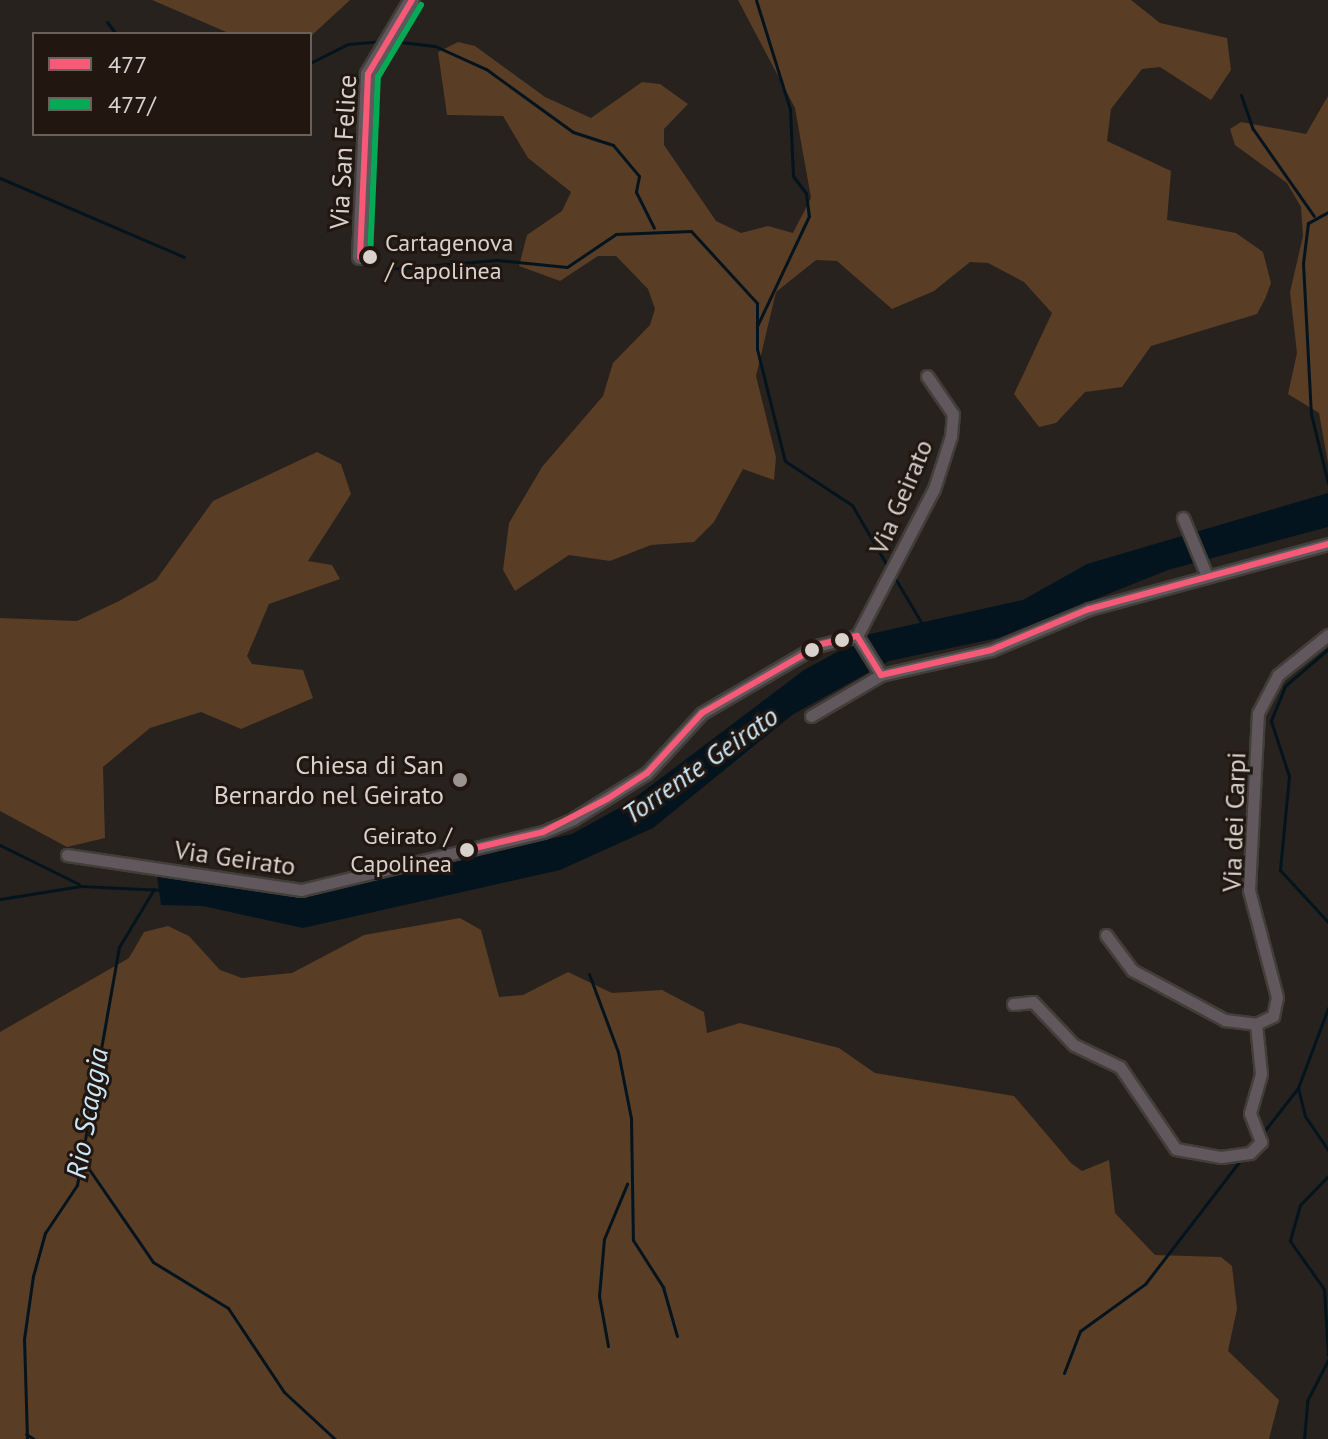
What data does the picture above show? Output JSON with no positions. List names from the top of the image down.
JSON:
{
  "streets": {
    "street": ["Via San Felice", "Via Geirato", "Via dei Carpi"]
  },
  "water": ["Torrente Geirato", "Rio Scaggia"],
  "places": ["Cartagenova / Capolinea", "Chiesa di San Bernardo nel Geirato", "Geirato / Capolinea"],
  "lines": ["transit line 477", "transit line 477/"],
  "legend": ["477", "477/"]
}
